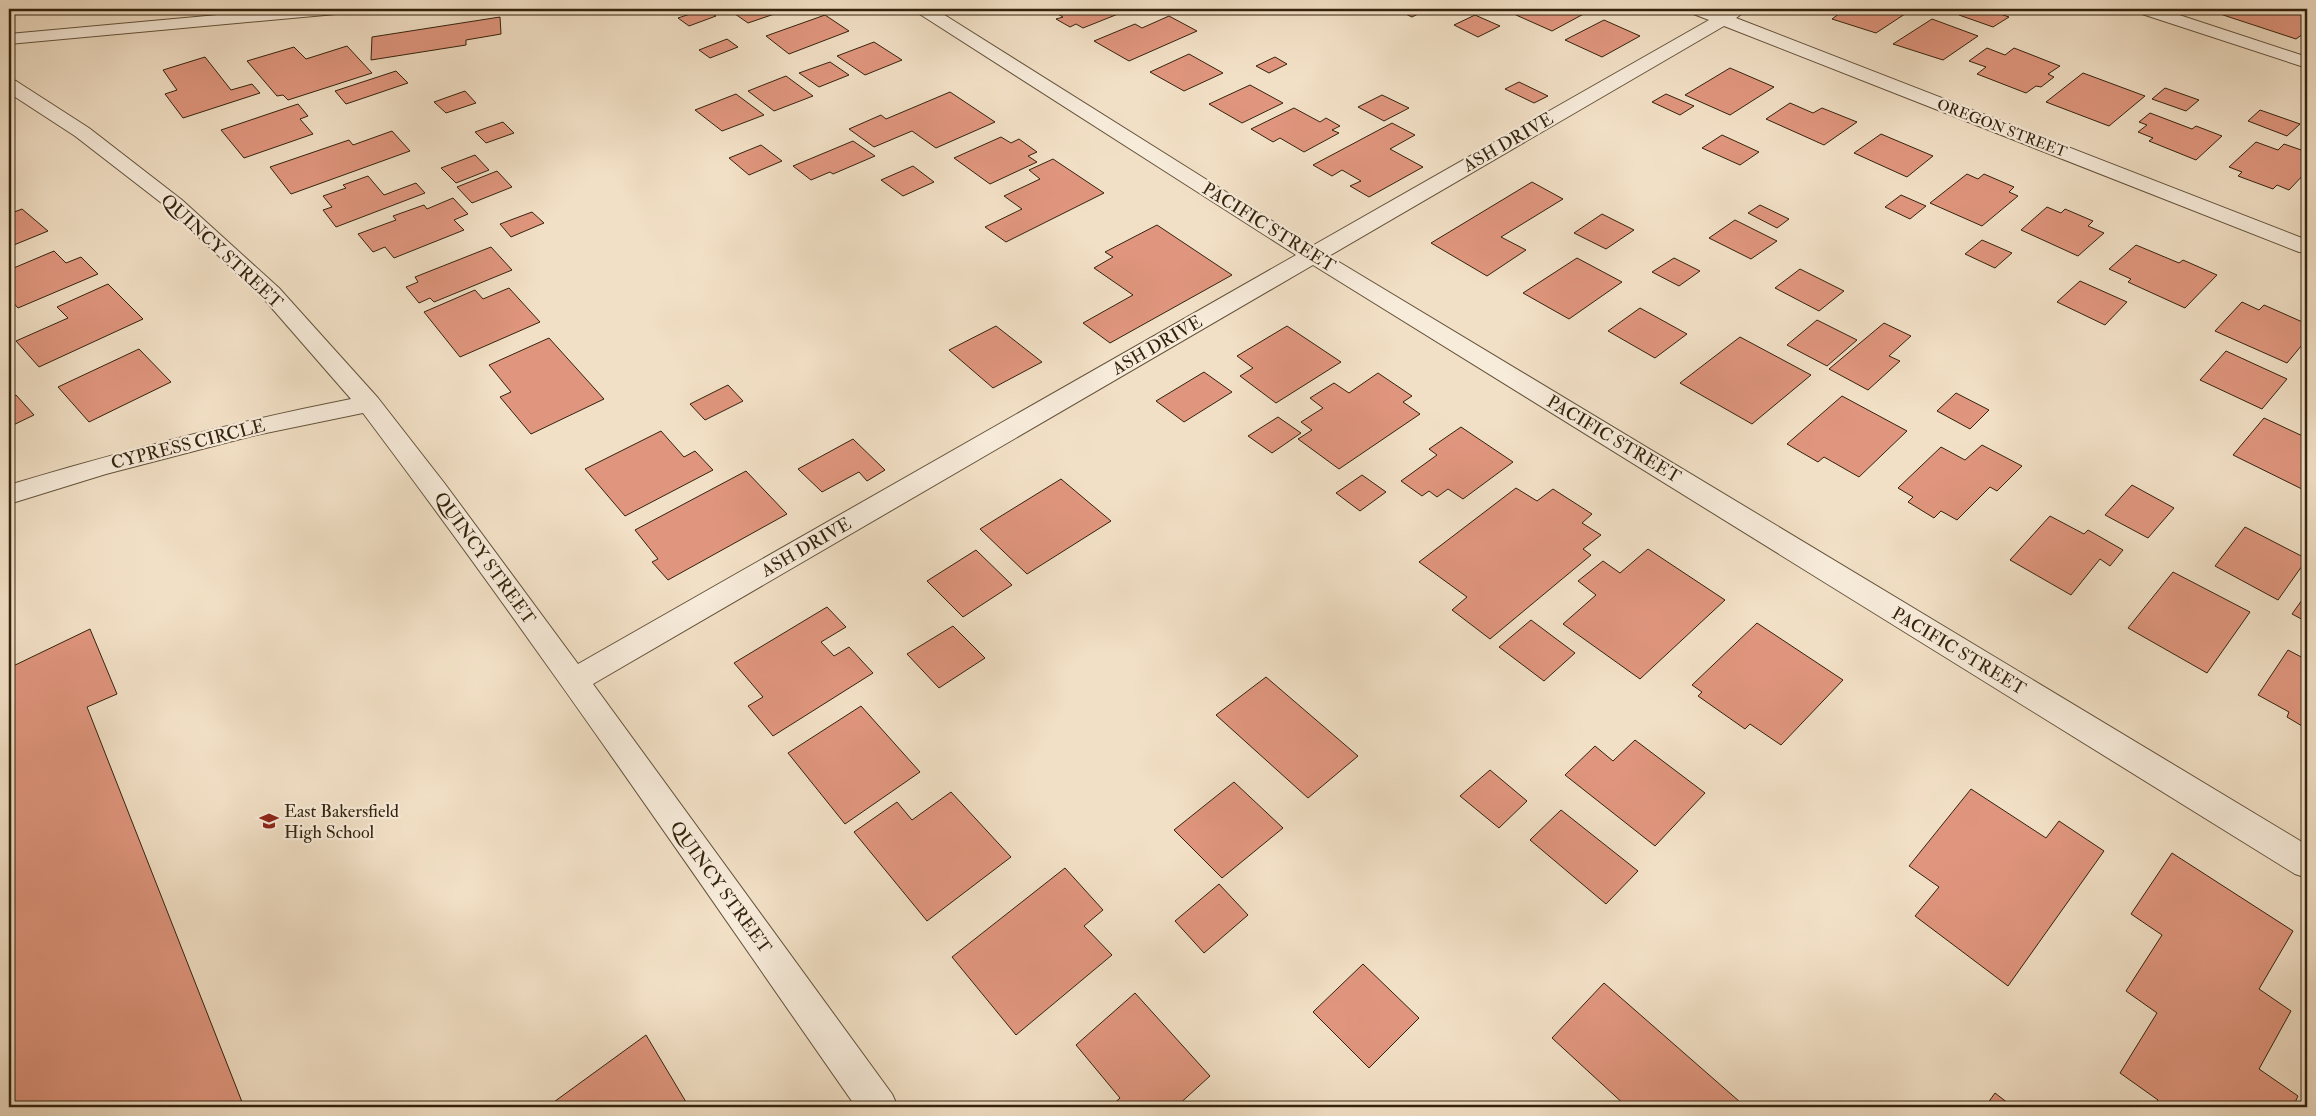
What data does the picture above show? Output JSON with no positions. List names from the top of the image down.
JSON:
{
  "streets": {
    "street": [
      "OREGON STREET",
      "ASH DRIVE",
      "PACIFIC STREET",
      "QUINCY STREET",
      "CYPRESS CIRCLE"
    ]
  },
  "crossings": [
    ["OREGON STREET", "ASH DRIVE"],
    ["ASH DRIVE", "PACIFIC STREET"],
    ["ASH DRIVE", "QUINCY STREET"],
    ["QUINCY STREET", "CYPRESS CIRCLE"]
  ],
  "places": {
    "school or university": ["East Bakersfield High School"]
  }
}
